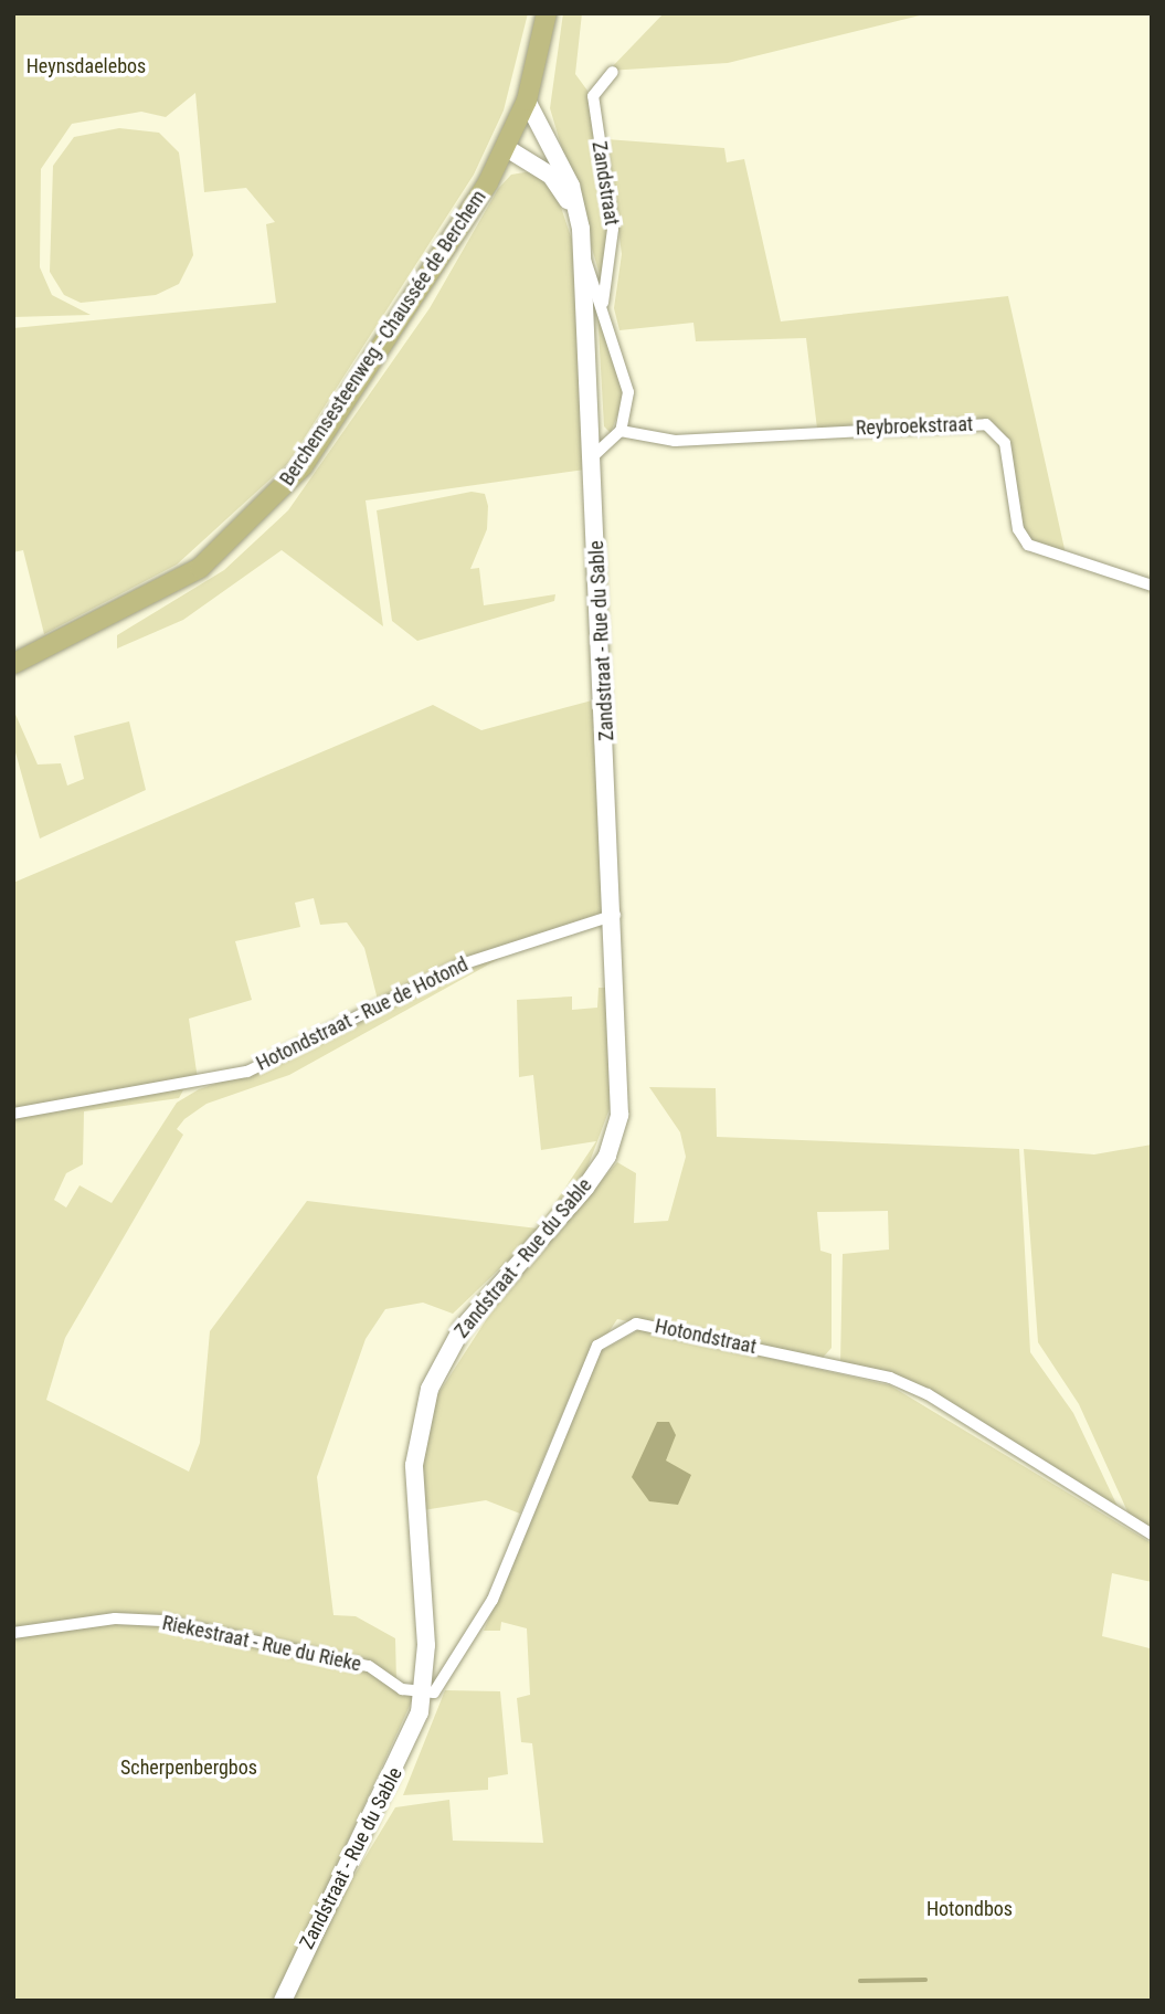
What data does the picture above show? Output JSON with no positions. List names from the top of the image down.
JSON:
{
  "streets": {
    "main road": ["Berchemsesteenweg - Chaussée de Berchem", "Zandstraat - Rue du Sable"],
    "street": [
      "Zandstraat",
      "Reybroekstraat",
      "Hotondstraat - Rue de Hotond",
      "Hotondstraat",
      "Riekestraat - Rue du Rieke"
    ]
  },
  "crossings": [
    ["Zandstraat", "Reybroekstraat"],
    ["Zandstraat", "Zandstraat - Rue du Sable"],
    ["Berchemsesteenweg - Chaussée de Berchem", "Zandstraat - Rue du Sable"],
    ["Zandstraat - Rue du Sable", "Hotondstraat - Rue de Hotond"],
    ["Zandstraat - Rue du Sable", "Hotondstraat"],
    ["Zandstraat - Rue du Sable", "Riekestraat - Rue du Rieke"],
    ["Hotondstraat", "Riekestraat - Rue du Rieke"]
  ],
  "parks": ["Heynsdaelebos", "Scherpenbergbos", "Hotondbos"]
}
